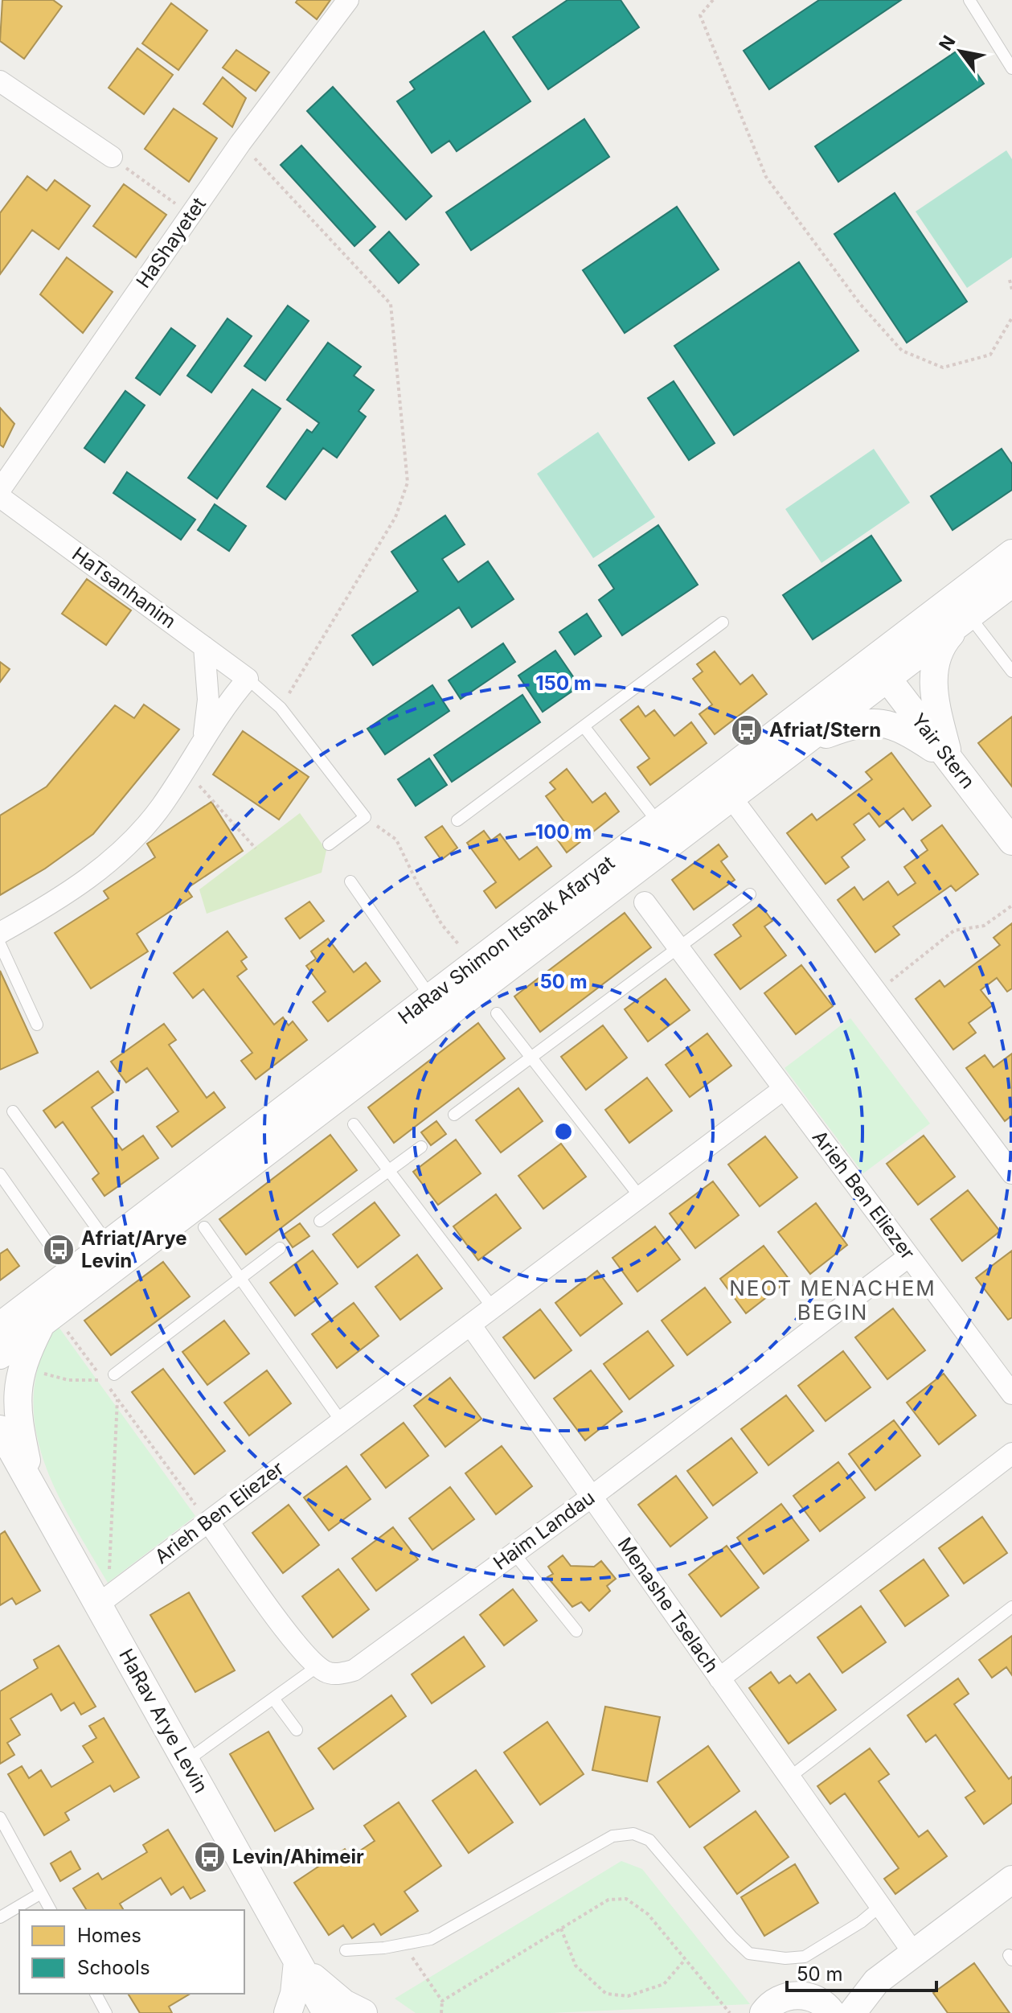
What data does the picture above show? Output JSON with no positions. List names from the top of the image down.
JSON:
{
  "streets": {
    "street": [
      "HaShayetet",
      "HaTsanhanim",
      "Yair Stern",
      "HaRav Shimon Itshak Afaryat",
      "Arieh Ben Eliezer",
      "Haim Landau",
      "Menashe Tselach",
      "HaRav Arye Levin"
    ]
  },
  "crossings": [
    ["Yair Stern", "HaRav Shimon Itshak Afaryat"],
    ["Arieh Ben Eliezer", "Haim Landau"],
    ["Arieh Ben Eliezer", "Menashe Tselach"],
    ["Arieh Ben Eliezer", "HaRav Arye Levin"],
    ["Haim Landau", "Menashe Tselach"]
  ],
  "districts": ["NEOT MENACHEM BEGIN"],
  "places": {
    "bus stop": ["Afriat/Stern", "Afriat/Arye Levin", "Levin/Ahimeir"]
  },
  "legend": ["Homes", "Schools"],
  "scale_bar": "50 m",
  "north": "top left",
  "rings": ["150 m", "100 m", "50 m"]
}
